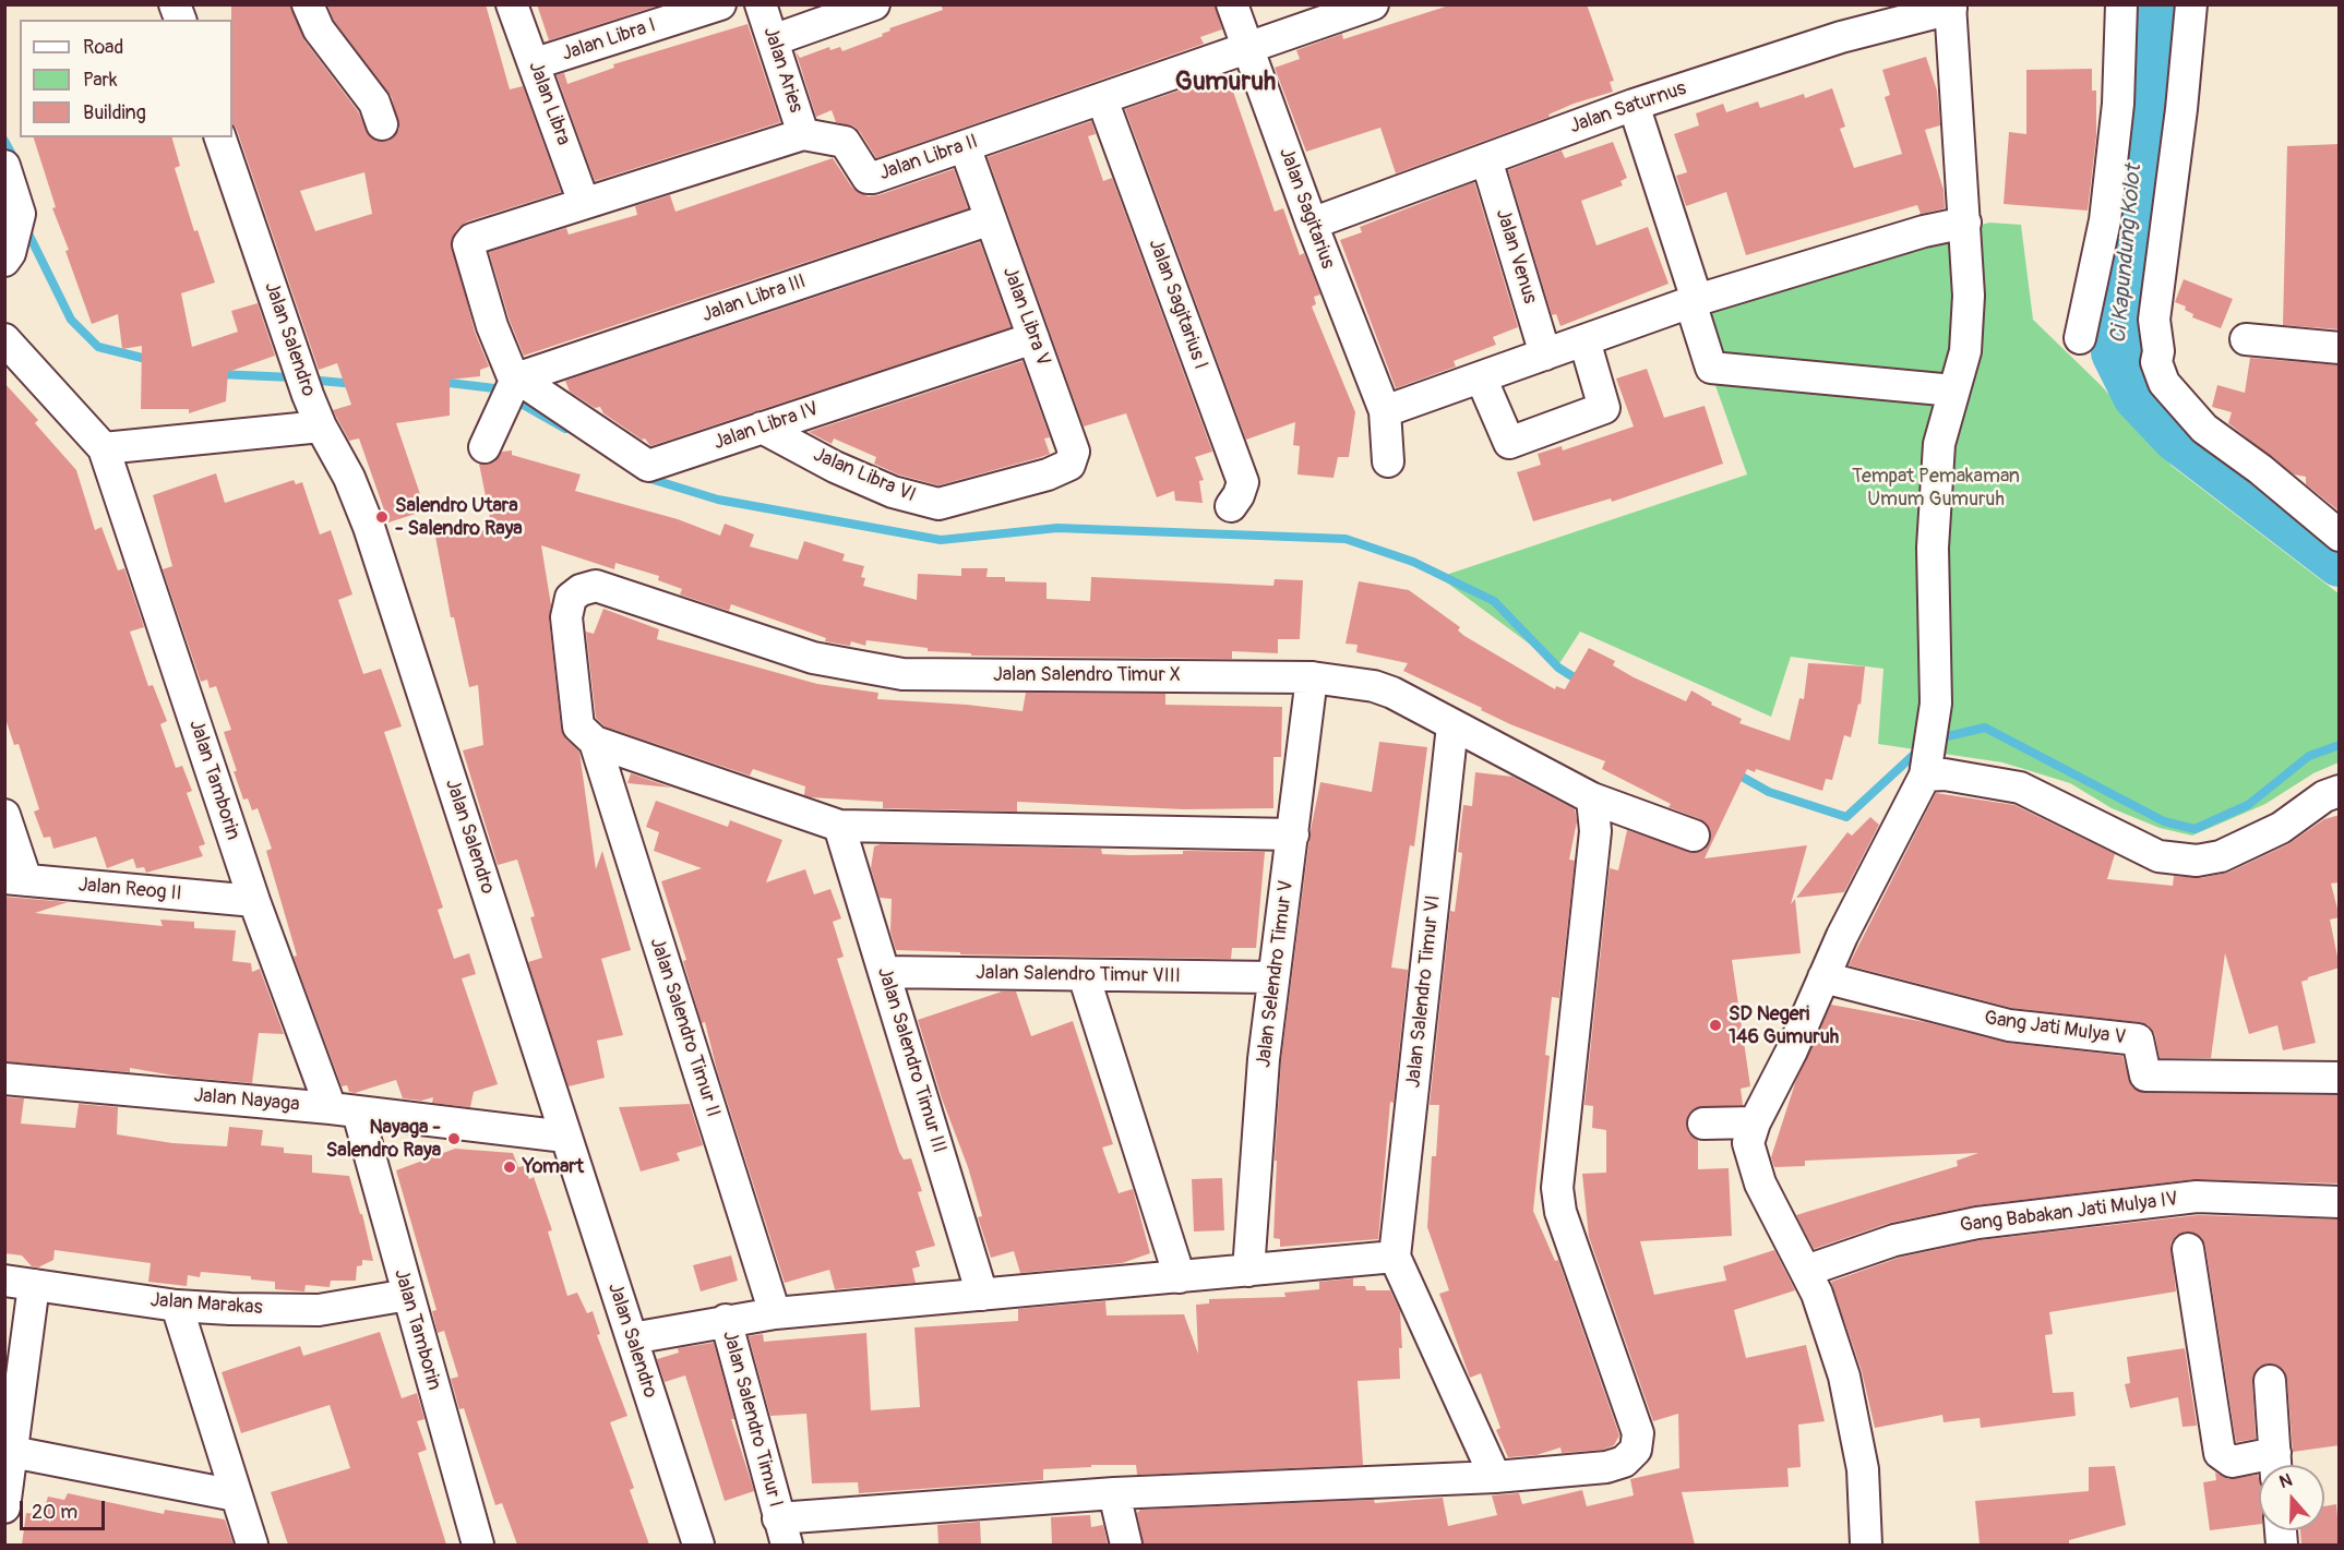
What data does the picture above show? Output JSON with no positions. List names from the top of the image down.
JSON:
{
  "streets": {
    "street": [
      "Jalan Libra I",
      "Jalan Aries",
      "Jalan Libra",
      "Jalan Saturnus",
      "Jalan Libra II",
      "Jalan Sagitarius",
      "Jalan Venus",
      "Jalan Libra III",
      "Jalan Sagitarius I",
      "Jalan Libra V",
      "Jalan Salendro",
      "Jalan Libra IV",
      "Jalan Libra VI",
      "Jalan Salendro Timur X",
      "Jalan Tamborin",
      "Jalan Reog II",
      "Jalan Selendro Timur V",
      "Jalan Salendro Timur VIII",
      "Jalan Salendro Timur VI",
      "Jalan Salendro Timur II",
      "Gang Jati Mulya V",
      "Jalan Salendro Timur III",
      "Jalan Nayaga",
      "Gang Babakan Jati Mulya IV",
      "Jalan Marakas",
      "Jalan Salendro Timur I"
    ]
  },
  "crossings": [
    ["Jalan Libra I", "Jalan Libra"],
    ["Jalan Aries", "Jalan Libra II"],
    ["Jalan Libra", "Jalan Libra II"],
    ["Jalan Saturnus", "Jalan Sagitarius"],
    ["Jalan Saturnus", "Jalan Venus"],
    ["Jalan Libra II", "Jalan Sagitarius"],
    ["Jalan Libra II", "Jalan Libra III"],
    ["Jalan Libra II", "Jalan Sagitarius I"],
    ["Jalan Libra II", "Jalan Libra V"],
    ["Jalan Libra II", "Jalan Libra IV"],
    ["Jalan Libra III", "Jalan Libra V"],
    ["Jalan Libra III", "Jalan Libra IV"],
    ["Jalan Libra V", "Jalan Libra IV"],
    ["Jalan Libra V", "Jalan Libra VI"],
    ["Jalan Salendro", "Jalan Nayaga"],
    ["Jalan Libra IV", "Jalan Libra VI"],
    ["Jalan Salendro Timur X", "Jalan Selendro Timur V"],
    ["Jalan Salendro Timur X", "Jalan Salendro Timur VI"],
    ["Jalan Salendro Timur X", "Jalan Salendro Timur II"],
    ["Jalan Tamborin", "Jalan Reog II"],
    ["Jalan Tamborin", "Jalan Nayaga"],
    ["Jalan Tamborin", "Jalan Marakas"],
    ["Jalan Selendro Timur V", "Jalan Salendro Timur VIII"],
    ["Jalan Salendro Timur VIII", "Jalan Salendro Timur III"]
  ],
  "districts": ["Gumuruh"],
  "water": ["Ci Kapundung Kolot"],
  "parks": ["Tempat Pemakaman Umum Gumuruh"],
  "places": [
    "Salendro Utara - Salendro Raya",
    "SD Negeri 146 Gumuruh",
    "Nayaga - Salendro Raya",
    "Yomart"
  ],
  "legend": ["Road", "Park", "Building"],
  "scale_bar": "20 m",
  "north": "top"
}
